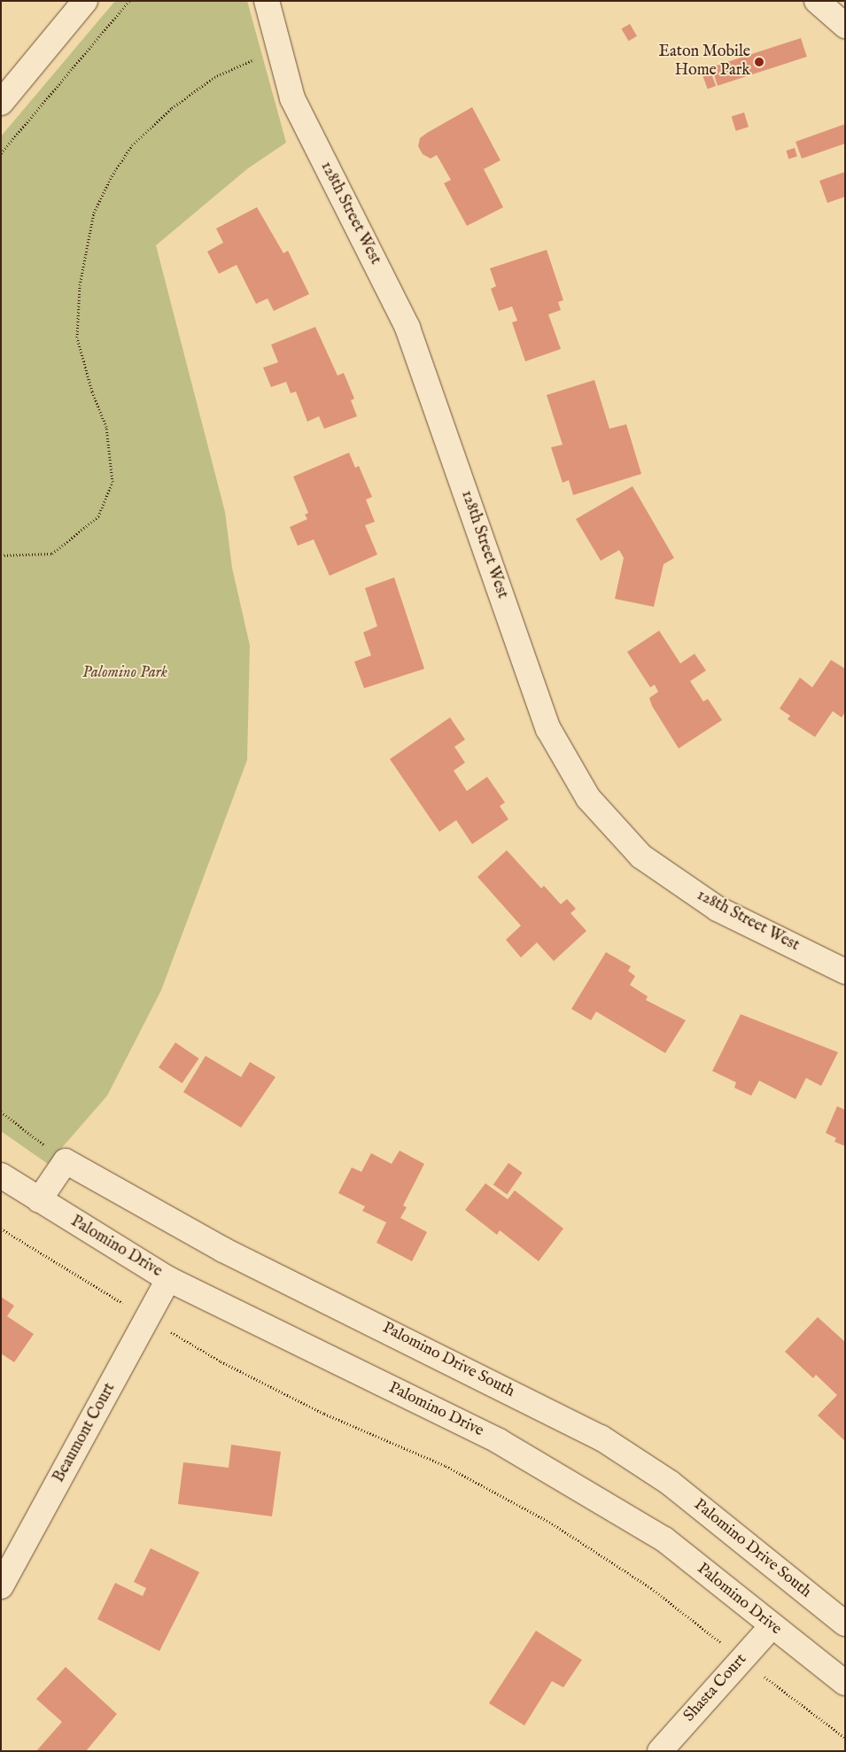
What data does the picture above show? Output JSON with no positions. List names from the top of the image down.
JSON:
{
  "streets": {
    "street": [
      "128th Street West",
      "Palomino Drive",
      "Palomino Drive South",
      "Beaumont Court",
      "Shasta Court"
    ]
  },
  "crossings": [
    ["Palomino Drive", "Beaumont Court"],
    ["Palomino Drive", "Shasta Court"]
  ],
  "parks": ["Palomino Park"],
  "places": ["Eaton Mobile Home Park"]
}
